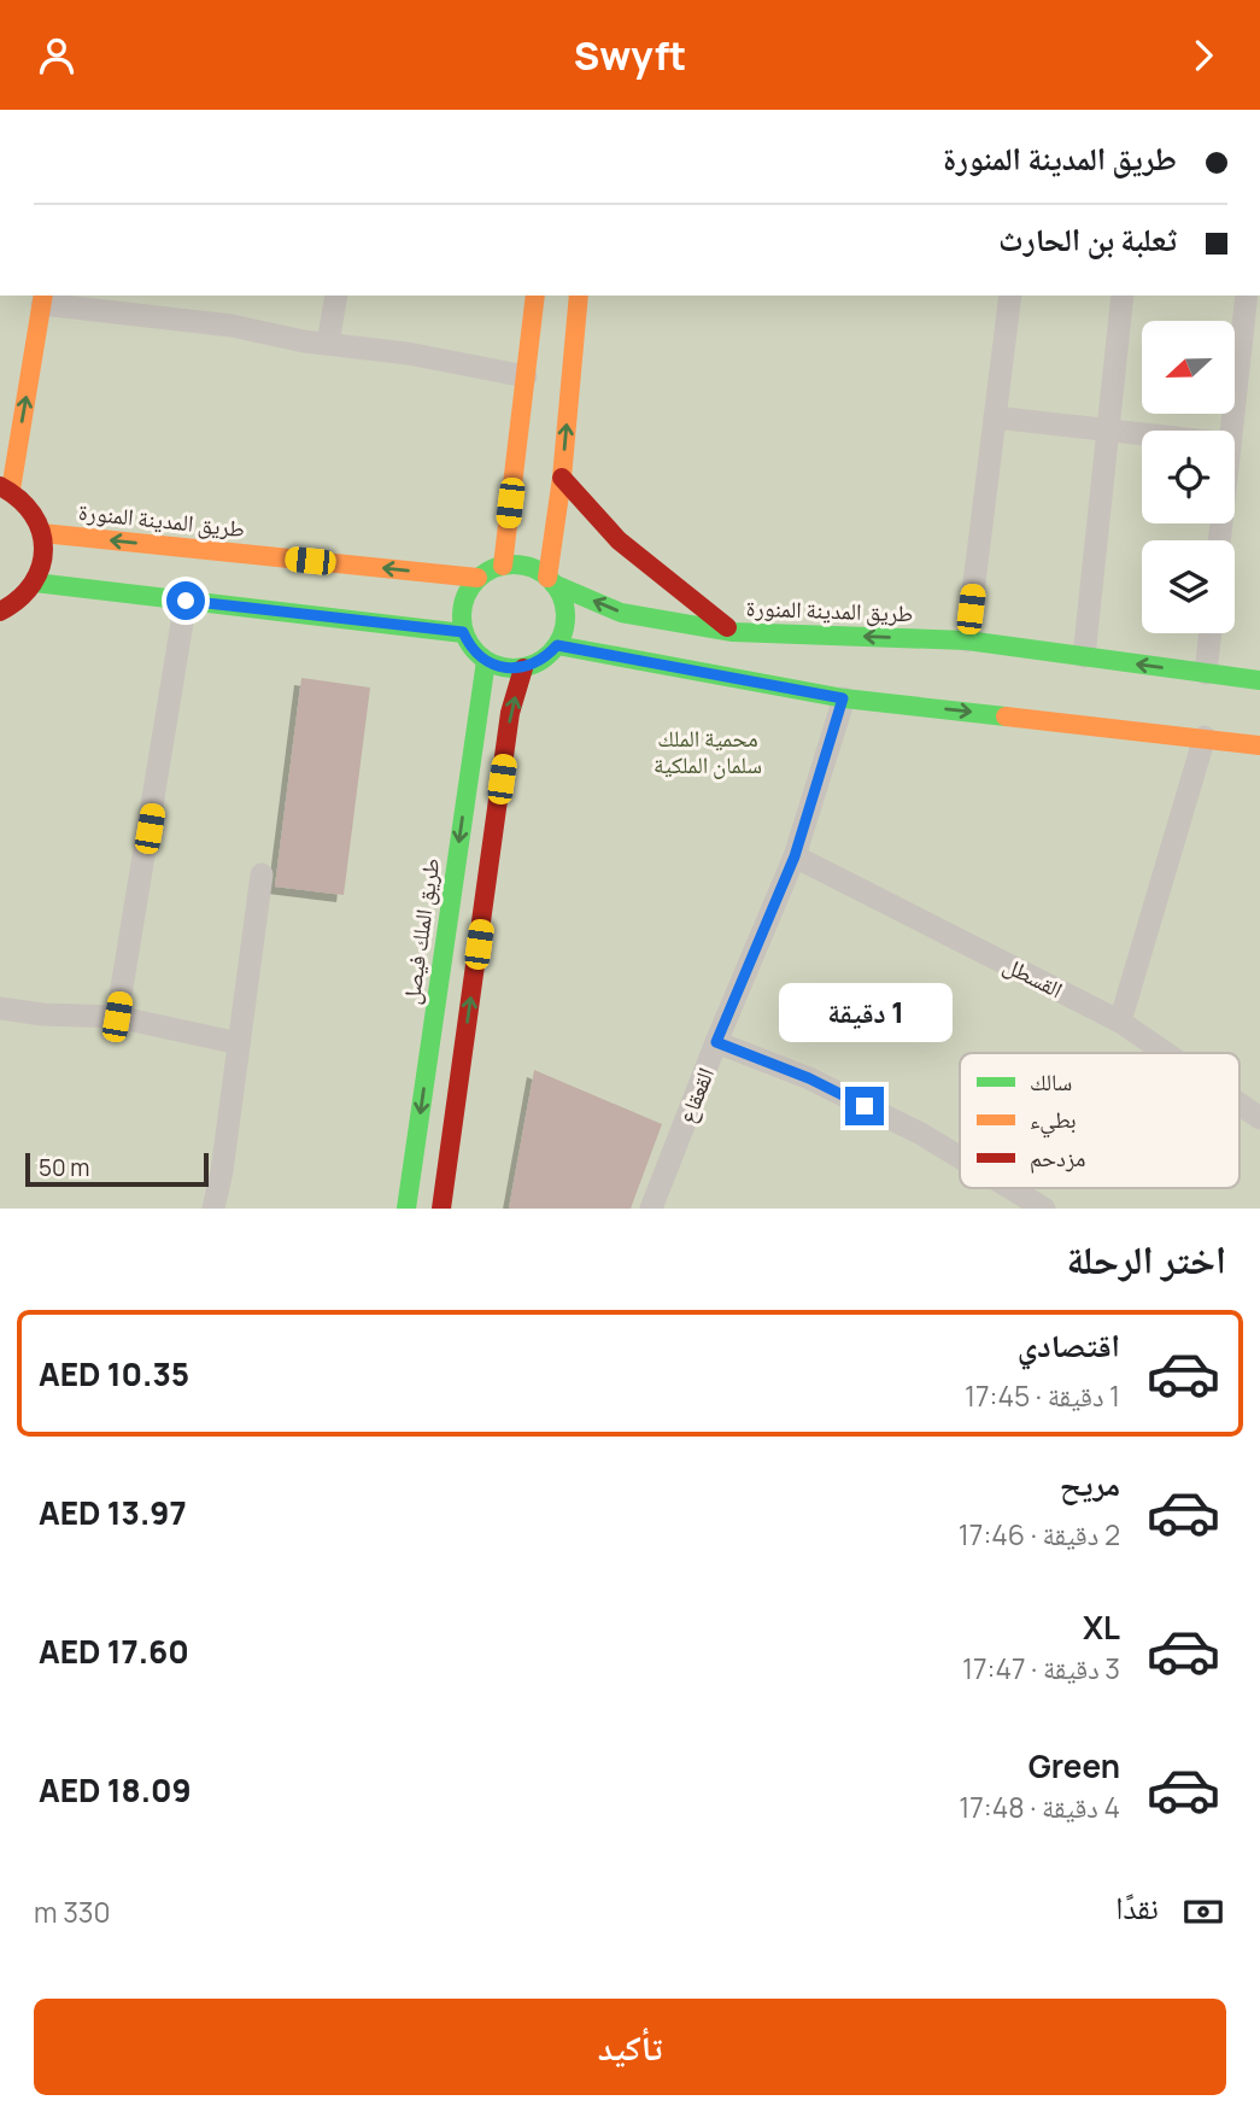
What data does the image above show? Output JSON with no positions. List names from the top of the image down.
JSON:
{
  "streets": {
    "main road": ["طريق المدينة المنورة", "طريق الملك فيصل"],
    "street": ["القسطل", "القعقاع"]
  },
  "crossings": [
    ["طريق المدينة المنورة", "طريق الملك فيصل"],
    ["القسطل", "القعقاع"]
  ],
  "parks": ["محمية الملك سلمان الملكية"],
  "legend": ["سالك", "بطيء", "مزدحم"],
  "scale_bar": "50 m",
  "north": "left",
  "page": {
    "header": "Swyft",
    "banner": ["طريق المدينة المنورة", "ثعلبة بن الحارث"],
    "bubble": "1 دقيقة",
    "scale": "50 m",
    "heading": "اختر الرحلة",
    "list": [
      {
        "name": "اقتصادي",
        "note": "1 دقيقة · 17:45",
        "value": "AED 10.35"
      },
      {
        "name": "مريح",
        "note": "2 دقيقة · 17:46",
        "value": "AED 13.97"
      },
      {
        "name": "XL",
        "note": "3 دقيقة · 17:47",
        "value": "AED 17.60"
      },
      {
        "name": "Green",
        "note": "4 دقيقة · 17:48",
        "value": "AED 18.09"
      }
    ],
    "pay": ["نقدًا", "330 m"],
    "buttons": "تأكيد"
  }
}
